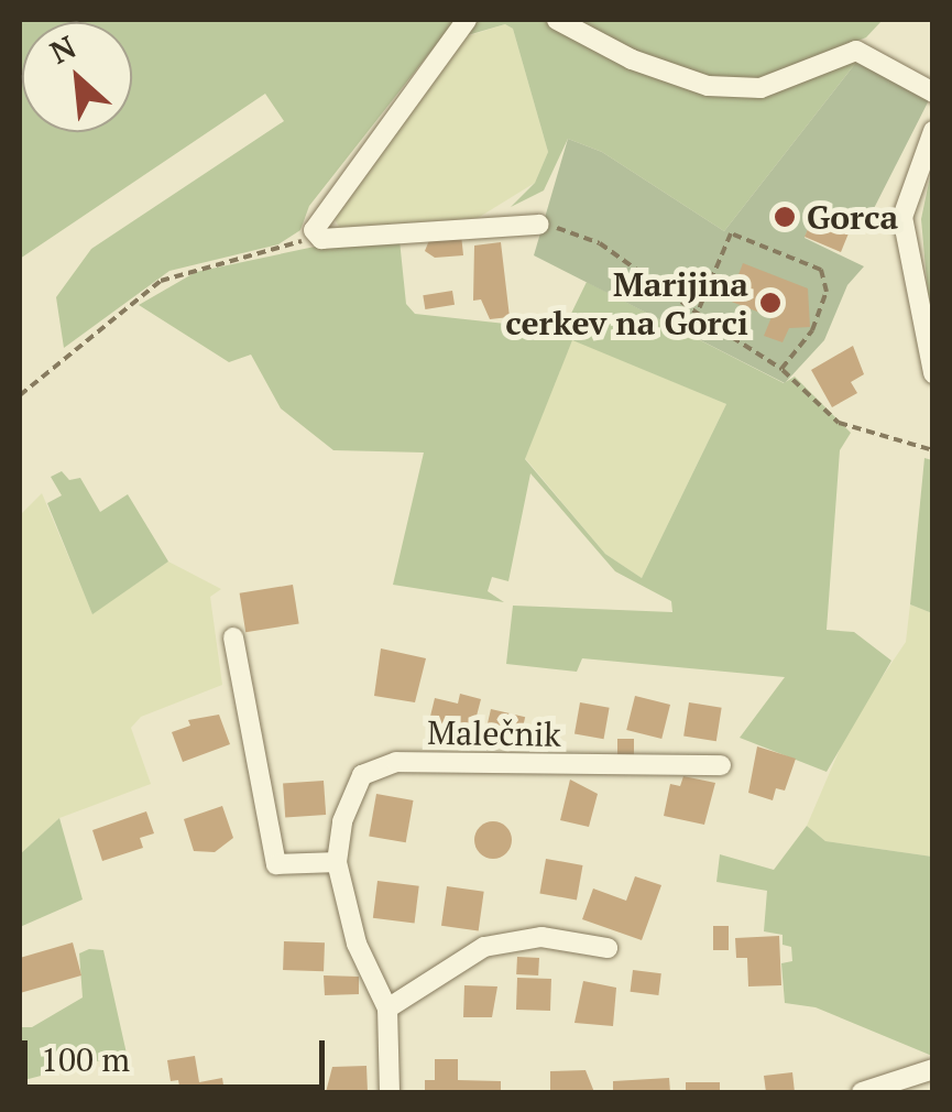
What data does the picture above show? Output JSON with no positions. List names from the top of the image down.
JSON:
{
  "streets": {
    "street": ["Malečnik"]
  },
  "places": ["Gorca", "Marijina cerkev na Gorci"],
  "scale_bar": "100 m",
  "north": "top left"
}
